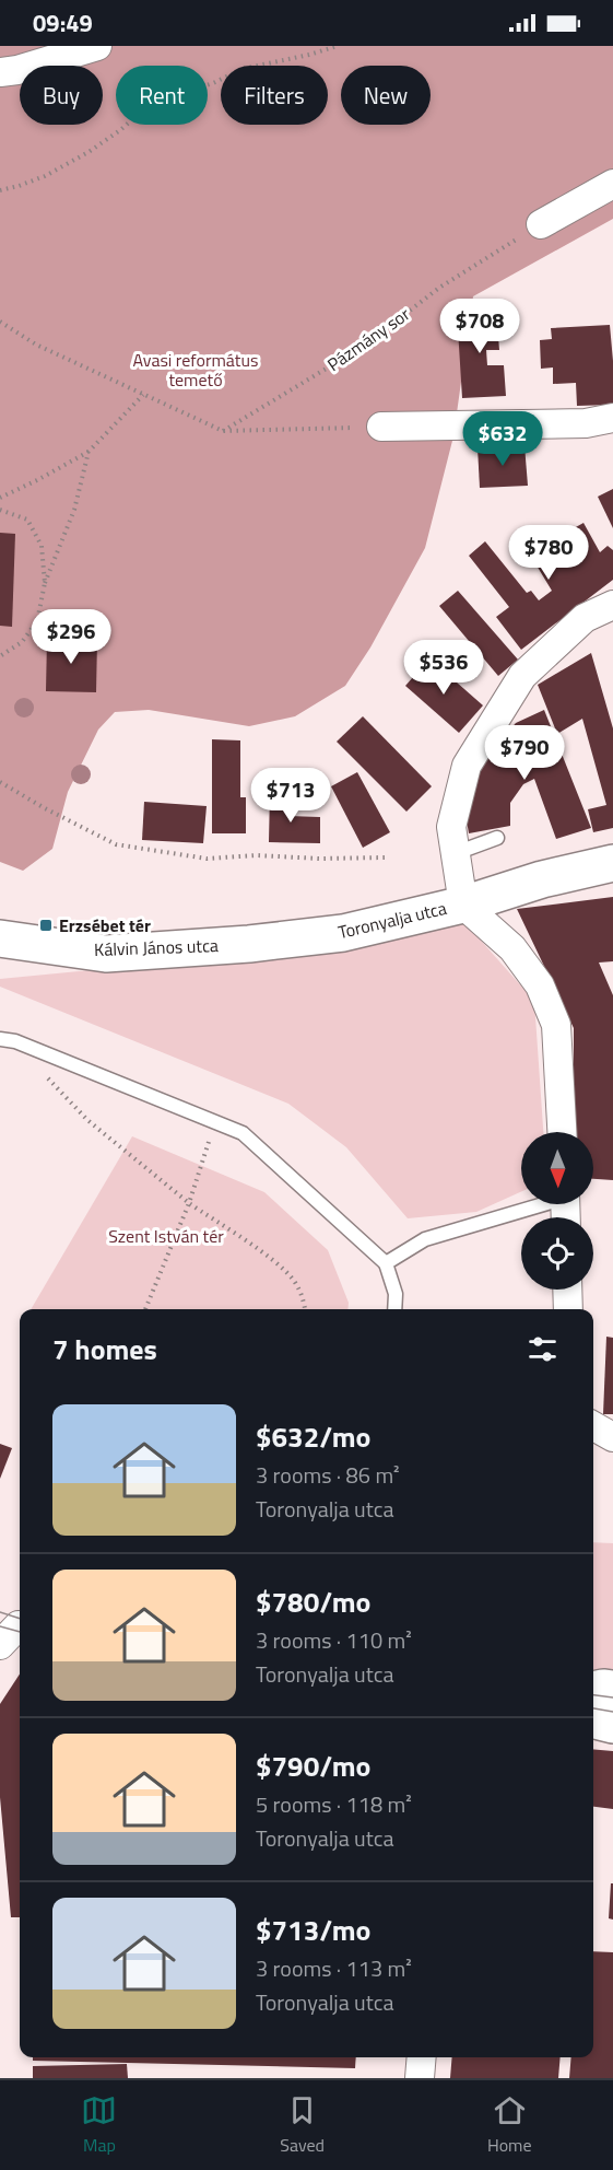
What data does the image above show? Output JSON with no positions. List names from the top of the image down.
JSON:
{
  "streets": {
    "street": ["Toronyalja utca", "Kálvin János utca"],
    "path": ["Pázmány sor"]
  },
  "crossings": [
    ["Toronyalja utca", "Kálvin János utca"]
  ],
  "parks": ["Avasi református temető", "Szent István tér"],
  "places": {
    "transit": ["Erzsébet tér"]
  },
  "north": "bottom",
  "page": {
    "status": "09:49",
    "chip": [
      "Buy",
      "Rent",
      "Filters",
      "New"
    ],
    "price": [
      "$708",
      "$632",
      "$780",
      "$296",
      "$536",
      "$790",
      "$713"
    ],
    "heading": "7 homes",
    "list": [
      {
        "name": "$632/mo",
        "note": "3 rooms · 86 m² · Toronyalja utca"
      },
      {
        "name": "$780/mo",
        "note": "3 rooms · 110 m² · Toronyalja utca"
      },
      {
        "name": "$790/mo",
        "note": "5 rooms · 118 m² · Toronyalja utca"
      },
      {
        "name": "$713/mo",
        "note": "3 rooms · 113 m² · Toronyalja utca"
      }
    ],
    "tabs": ["Map", "Saved", "Home"]
  }
}
